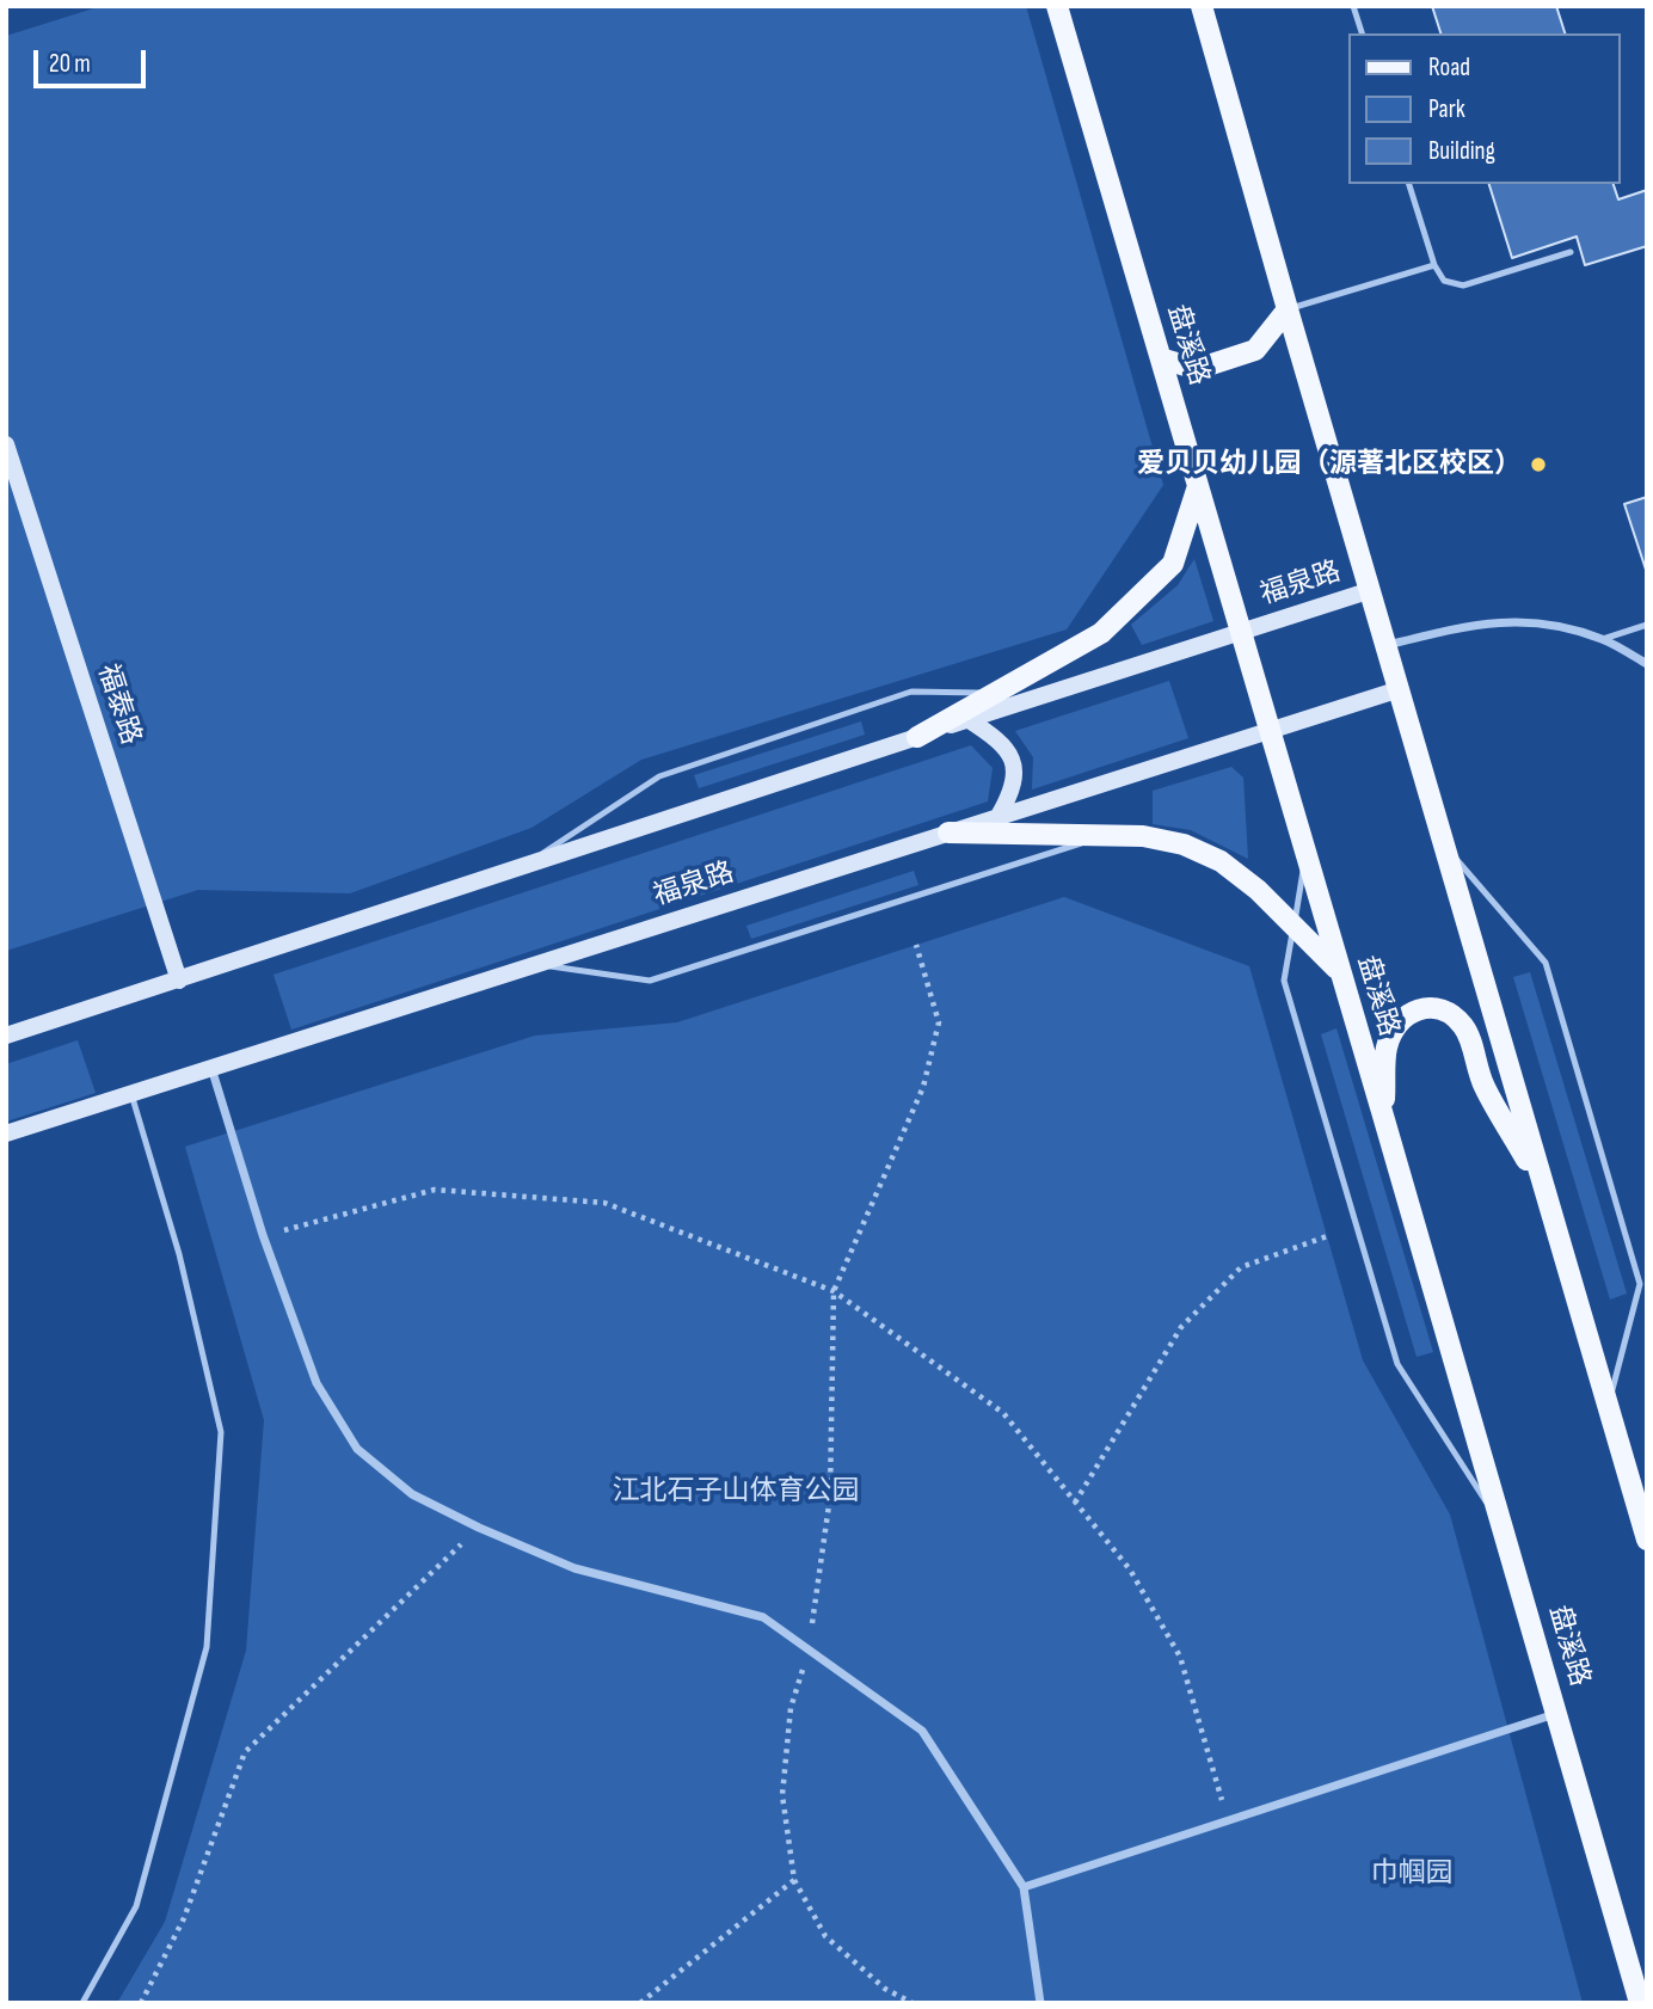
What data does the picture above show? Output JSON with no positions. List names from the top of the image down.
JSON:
{
  "streets": {
    "main road": ["盘溪路", "福泉路", "福泰路"]
  },
  "crossings": [
    ["盘溪路", "福泉路"],
    ["福泉路", "福泰路"]
  ],
  "parks": ["江北石子山体育公园", "巾帼园"],
  "places": ["爱贝贝幼儿园（源著北区校区）"],
  "legend": ["Road", "Park", "Building"],
  "scale_bar": "20 m"
}
